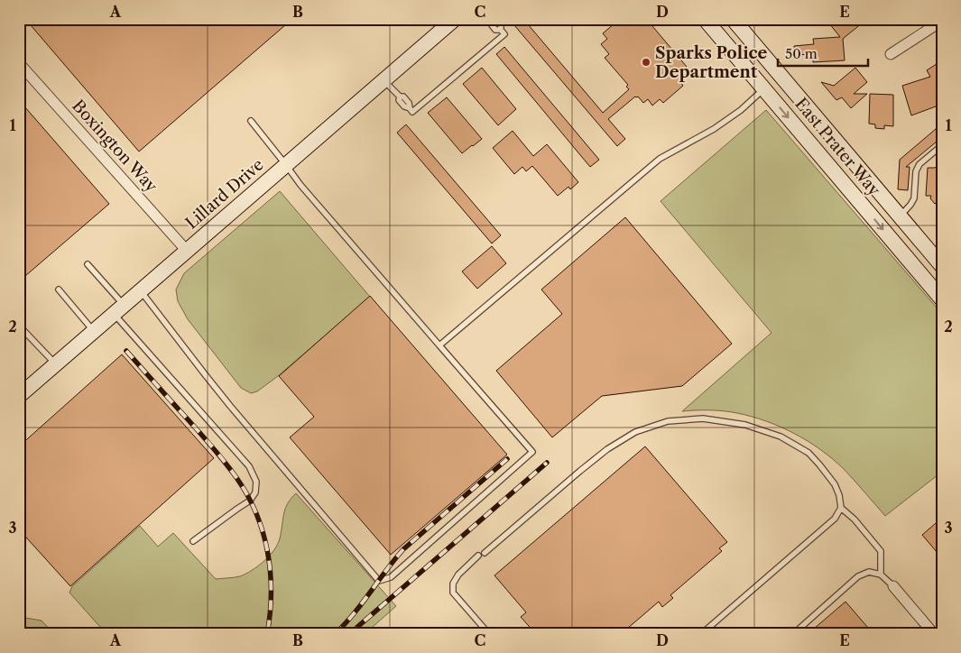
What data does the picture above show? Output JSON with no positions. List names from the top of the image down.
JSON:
{
  "streets": {
    "main road": ["East Prater Way", "Lillard Drive"],
    "street": ["Boxington Way"]
  },
  "crossings": [
    ["Boxington Way", "Lillard Drive"]
  ],
  "places": ["Sparks Police Department"],
  "scale_bar": "50 m",
  "grid": {
    "columns": [
      "A",
      "B",
      "C",
      "D",
      "E"
    ],
    "rows": ["1", "2", "3"]
  }
}
